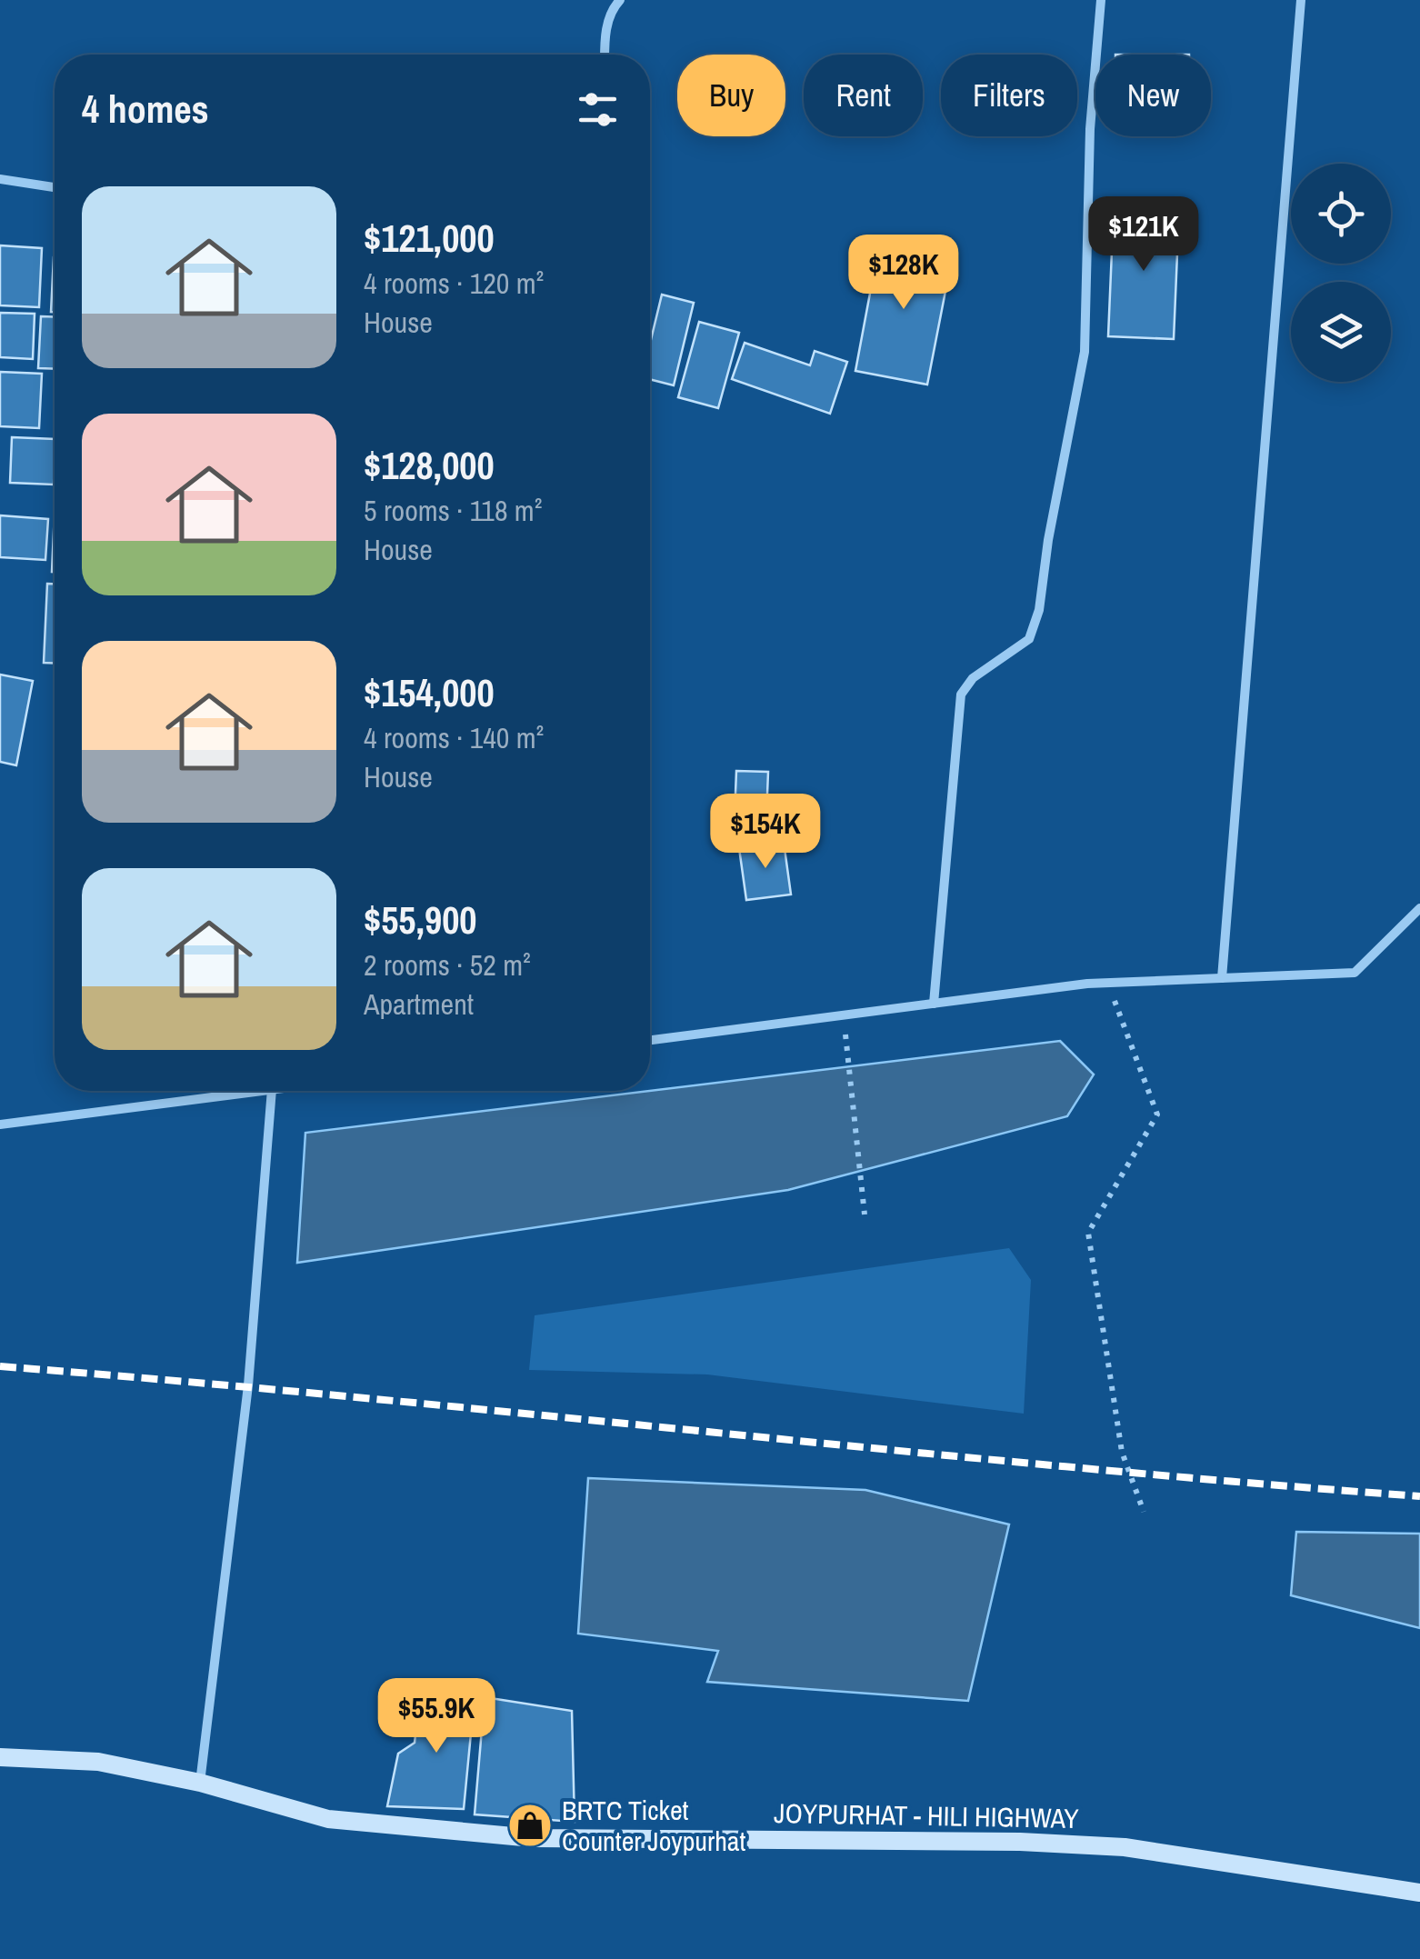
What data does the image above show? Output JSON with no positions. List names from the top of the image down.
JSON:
{
  "streets": {
    "main road": ["JOYPURHAT - HILI HIGHWAY"]
  },
  "places": {
    "shop": ["BRTC Ticket Counter Joypurhat"]
  },
  "page": {
    "chip": [
      "Buy",
      "Rent",
      "Filters",
      "New"
    ],
    "heading": "4 homes",
    "list": [
      {
        "name": "$121,000",
        "note": "4 rooms · 120 m² · House"
      },
      {
        "name": "$128,000",
        "note": "5 rooms · 118 m² · House"
      },
      {
        "name": "$154,000",
        "note": "4 rooms · 140 m² · House"
      },
      {
        "name": "$55,900",
        "note": "2 rooms · 52 m² · Apartment"
      }
    ],
    "price": [
      "$121K",
      "$128K",
      "$154K",
      "$55.9K"
    ]
  }
}
